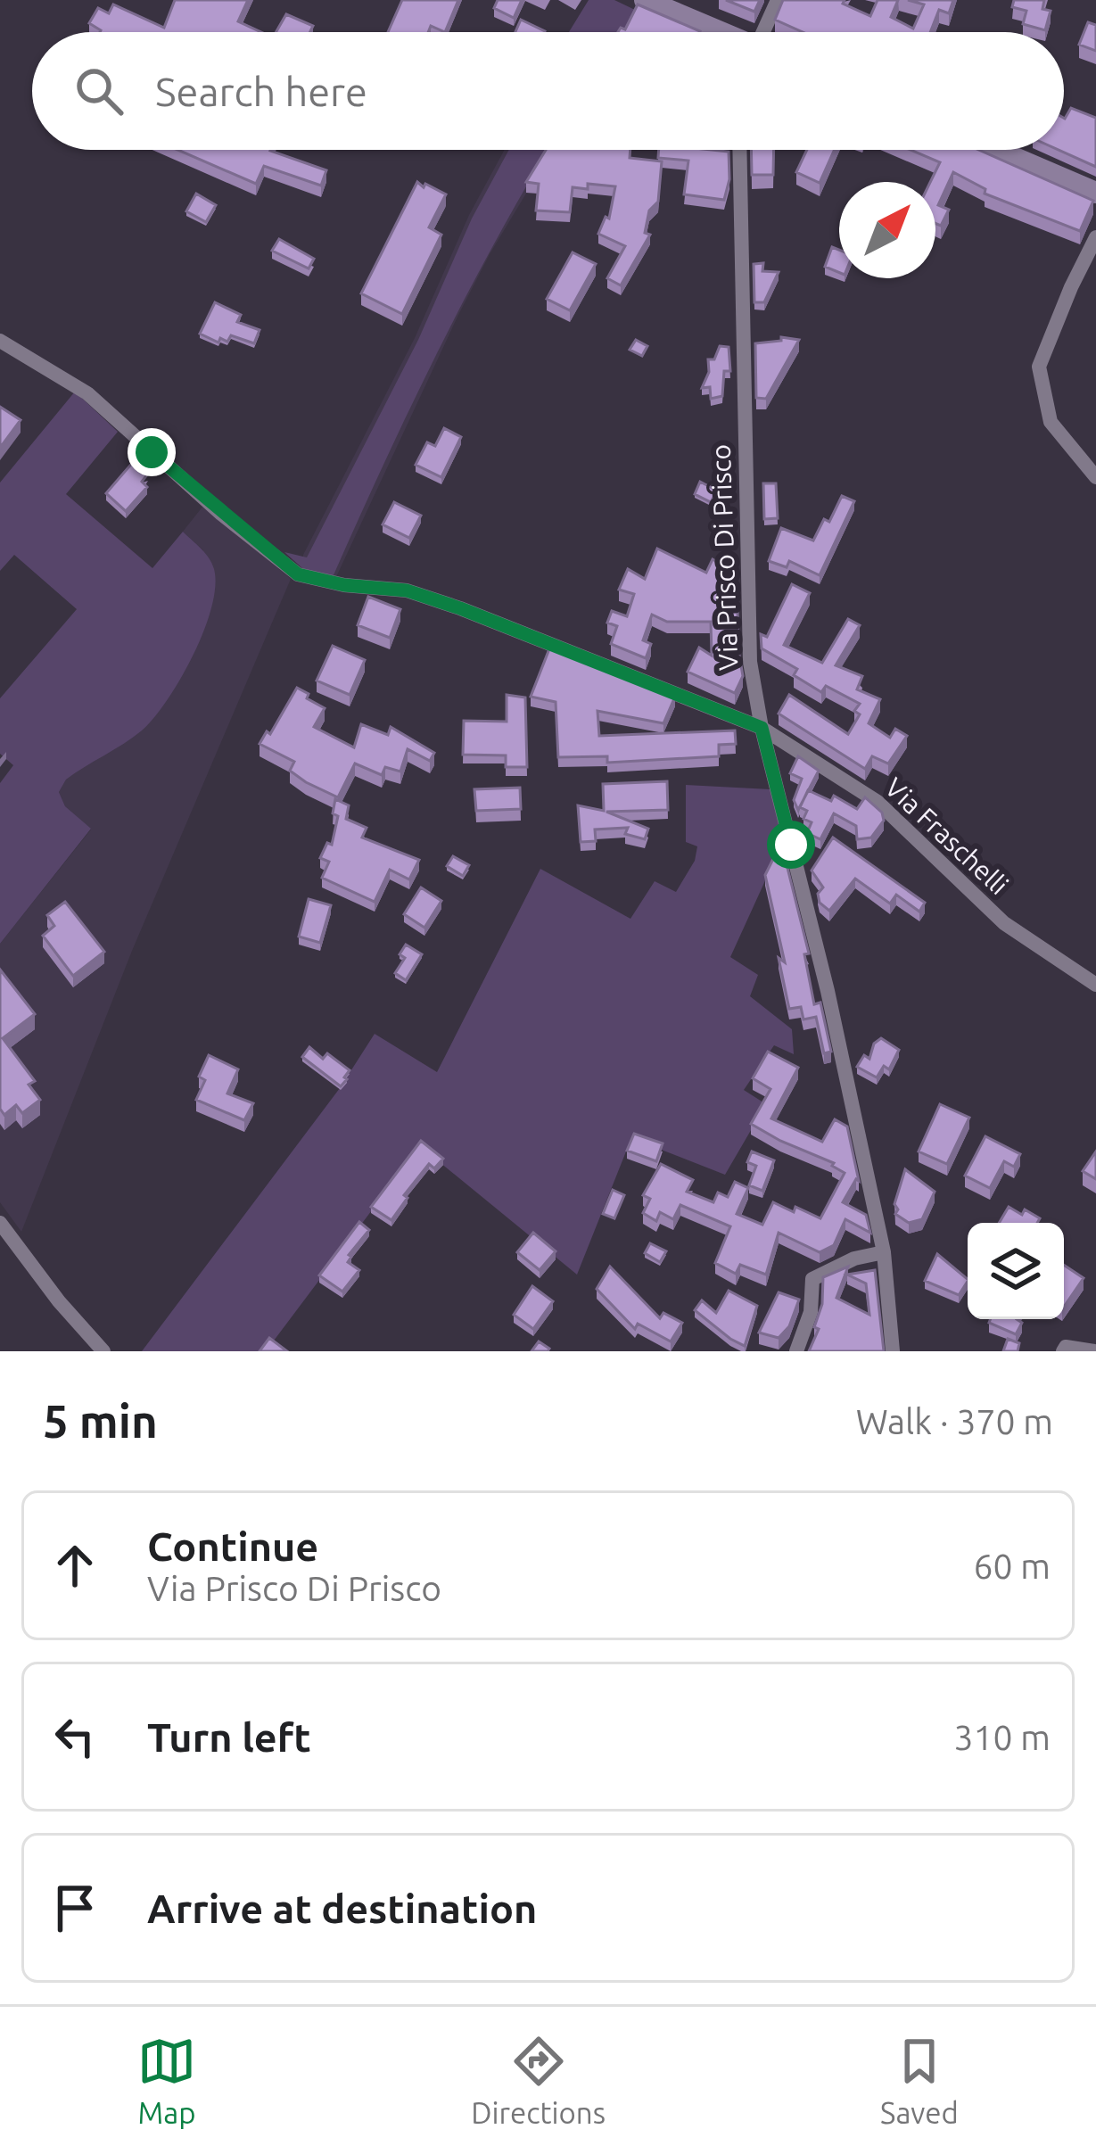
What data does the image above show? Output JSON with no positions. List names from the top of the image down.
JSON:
{
  "streets": {
    "street": ["Via Prisco Di Prisco", "Via Fraschelli"]
  },
  "crossings": [
    ["Via Prisco Di Prisco", "Via Fraschelli"]
  ],
  "north": "top right",
  "page": {
    "search": "Search here",
    "heading": ["5 min", "Walk · 370 m"],
    "list": [
      ["Continue", "Via Prisco Di Prisco", "60 m"],
      ["Turn left", "310 m"],
      "Arrive at destination"
    ],
    "nav": ["Map", "Directions", "Saved"]
  }
}
